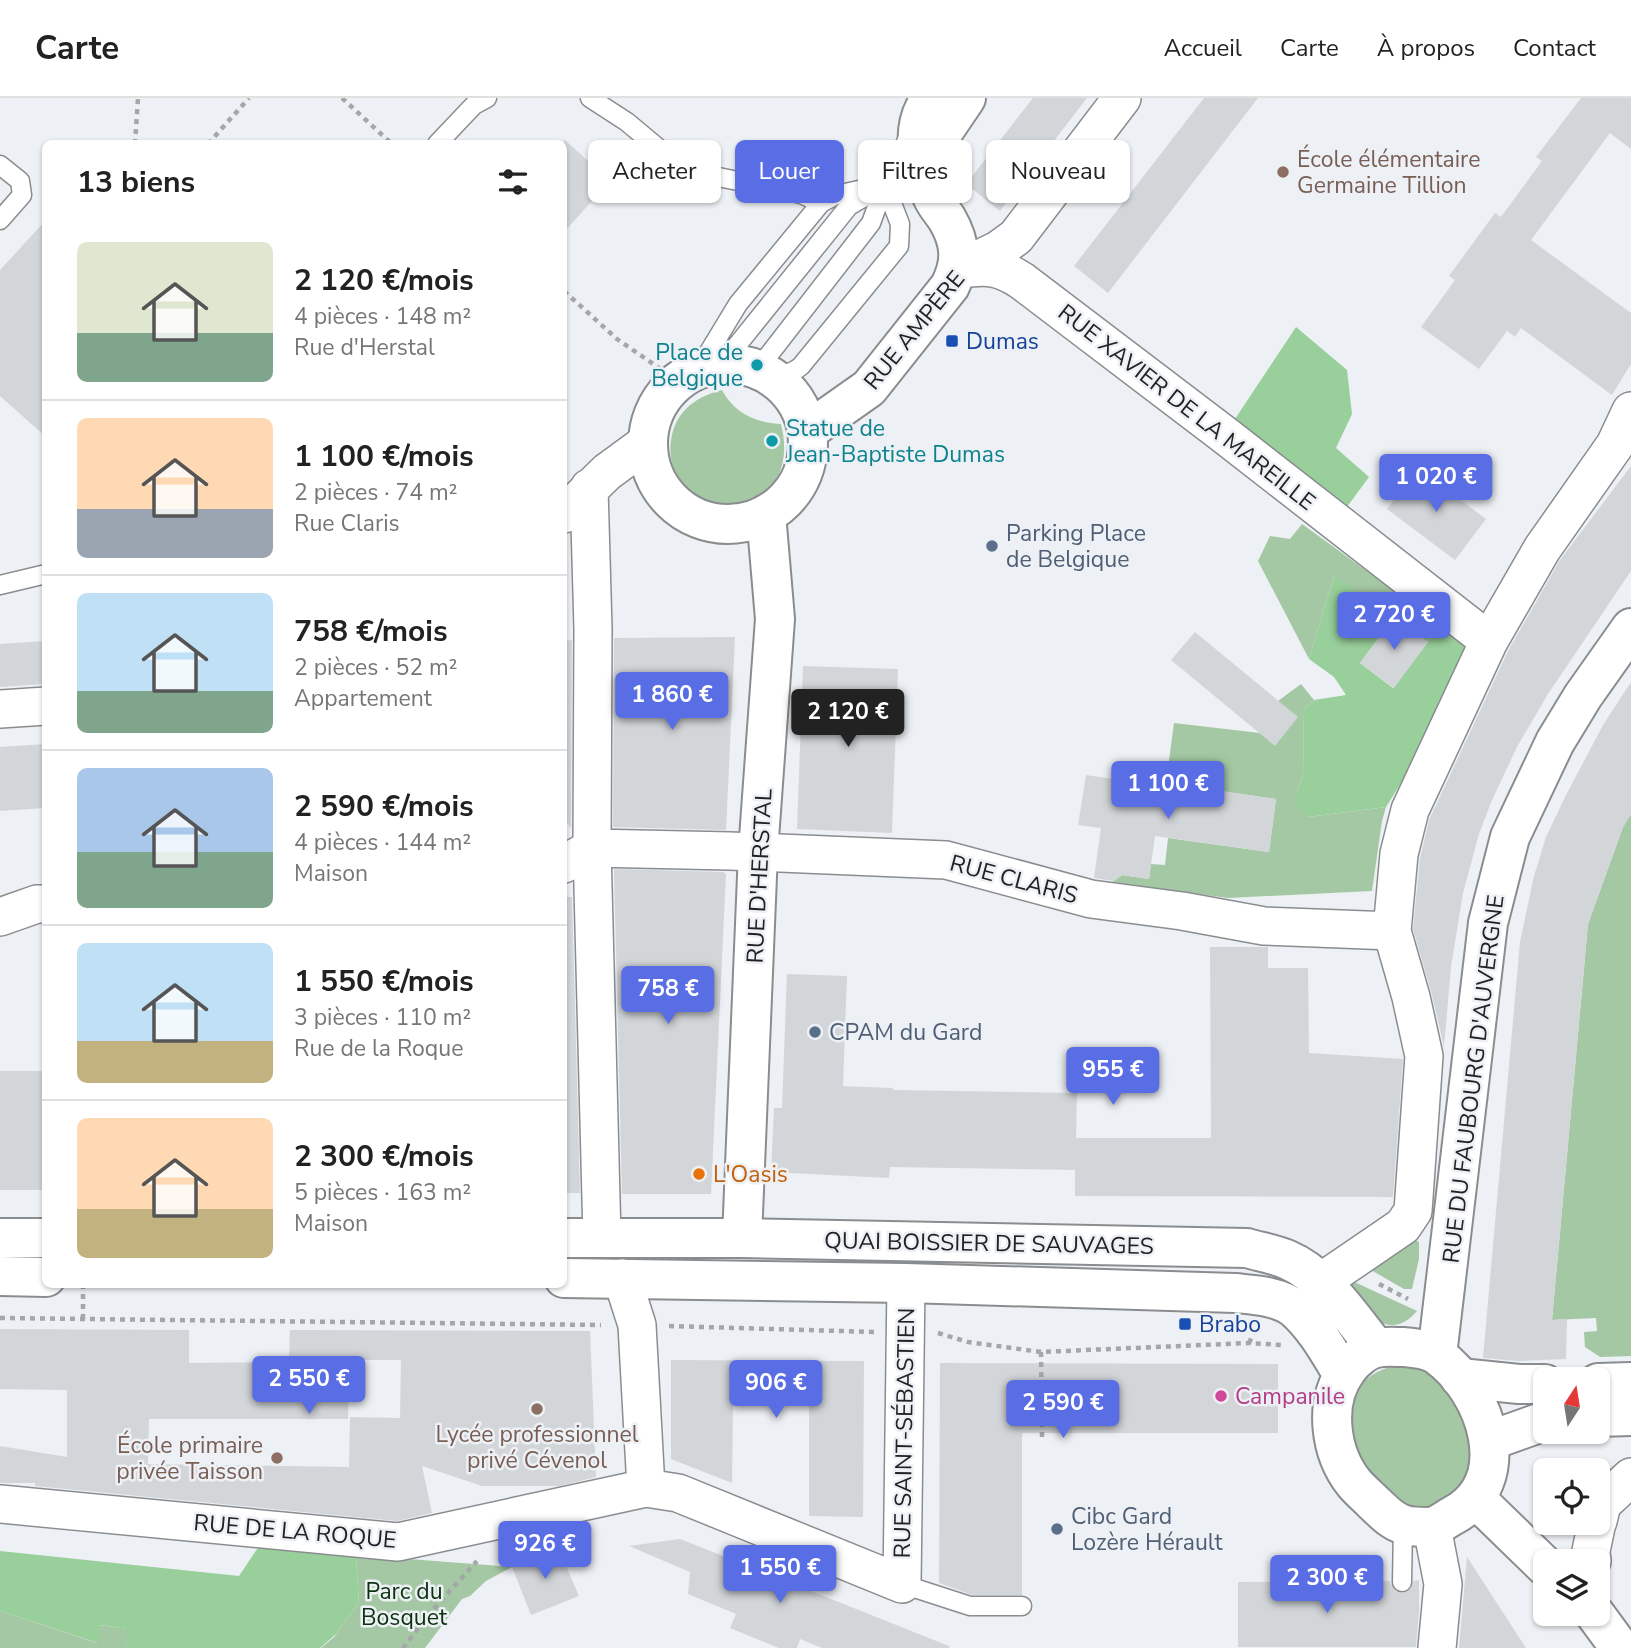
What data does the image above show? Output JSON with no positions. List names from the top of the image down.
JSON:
{
  "streets": {
    "main road": [
      "RUE AMPÈRE",
      "RUE D'HERSTAL",
      "RUE DU FAUBOURG D'AUVERGNE",
      "QUAI BOISSIER DE SAUVAGES"
    ],
    "street": [
      "RUE XAVIER DE LA MAREILLE",
      "RUE CLARIS",
      "RUE SAINT-SÉBASTIEN",
      "RUE DE LA ROQUE"
    ]
  },
  "crossings": [
    ["RUE AMPÈRE", "RUE XAVIER DE LA MAREILLE"],
    ["RUE AMPÈRE", "RUE D'HERSTAL"],
    ["RUE D'HERSTAL", "RUE CLARIS"],
    ["RUE D'HERSTAL", "QUAI BOISSIER DE SAUVAGES"],
    ["RUE DU FAUBOURG D'AUVERGNE", "QUAI BOISSIER DE SAUVAGES"],
    ["QUAI BOISSIER DE SAUVAGES", "RUE SAINT-SÉBASTIEN"],
    ["RUE SAINT-SÉBASTIEN", "RUE DE LA ROQUE"]
  ],
  "parks": ["Parc du Bosquet"],
  "places": {
    "other": [
      "École élémentaire Germaine Tillion",
      "Place de Belgique",
      "Statue de Jean-Baptiste Dumas",
      "Parking Place de Belgique",
      "CPAM du Gard",
      "L'Oasis",
      "Campanile",
      "Lycée professionnel privé Cévenol",
      "École primaire privée Taisson",
      "Cibc Gard Lozère Hérault"
    ],
    "transit": ["Dumas", "Brabo"]
  },
  "north": "top",
  "page": {
    "header": "Carte",
    "nav": [
      "Accueil",
      "Carte",
      "À propos",
      "Contact"
    ],
    "chip": [
      "Acheter",
      "Louer",
      "Filtres",
      "Nouveau"
    ],
    "heading": "13 biens",
    "list": [
      {
        "name": "2 120 €/mois",
        "note": "4 pièces · 148 m² · Rue d'Herstal"
      },
      {
        "name": "1 100 €/mois",
        "note": "2 pièces · 74 m² · Rue Claris"
      },
      {
        "name": "758 €/mois",
        "note": "2 pièces · 52 m² · Appartement"
      },
      {
        "name": "2 590 €/mois",
        "note": "4 pièces · 144 m² · Maison"
      },
      {
        "name": "1 550 €/mois",
        "note": "3 pièces · 110 m² · Rue de la Roque"
      },
      {
        "name": "2 300 €/mois",
        "note": "5 pièces · 163 m² · Maison"
      }
    ],
    "price": [
      "1 020 €",
      "2 720 €",
      "1 860 €",
      "2 120 €",
      "1 100 €",
      "758 €",
      "955 €",
      "2 550 €",
      "906 €",
      "2 590 €",
      "926 €",
      "1 550 €",
      "2 300 €"
    ]
  }
}
